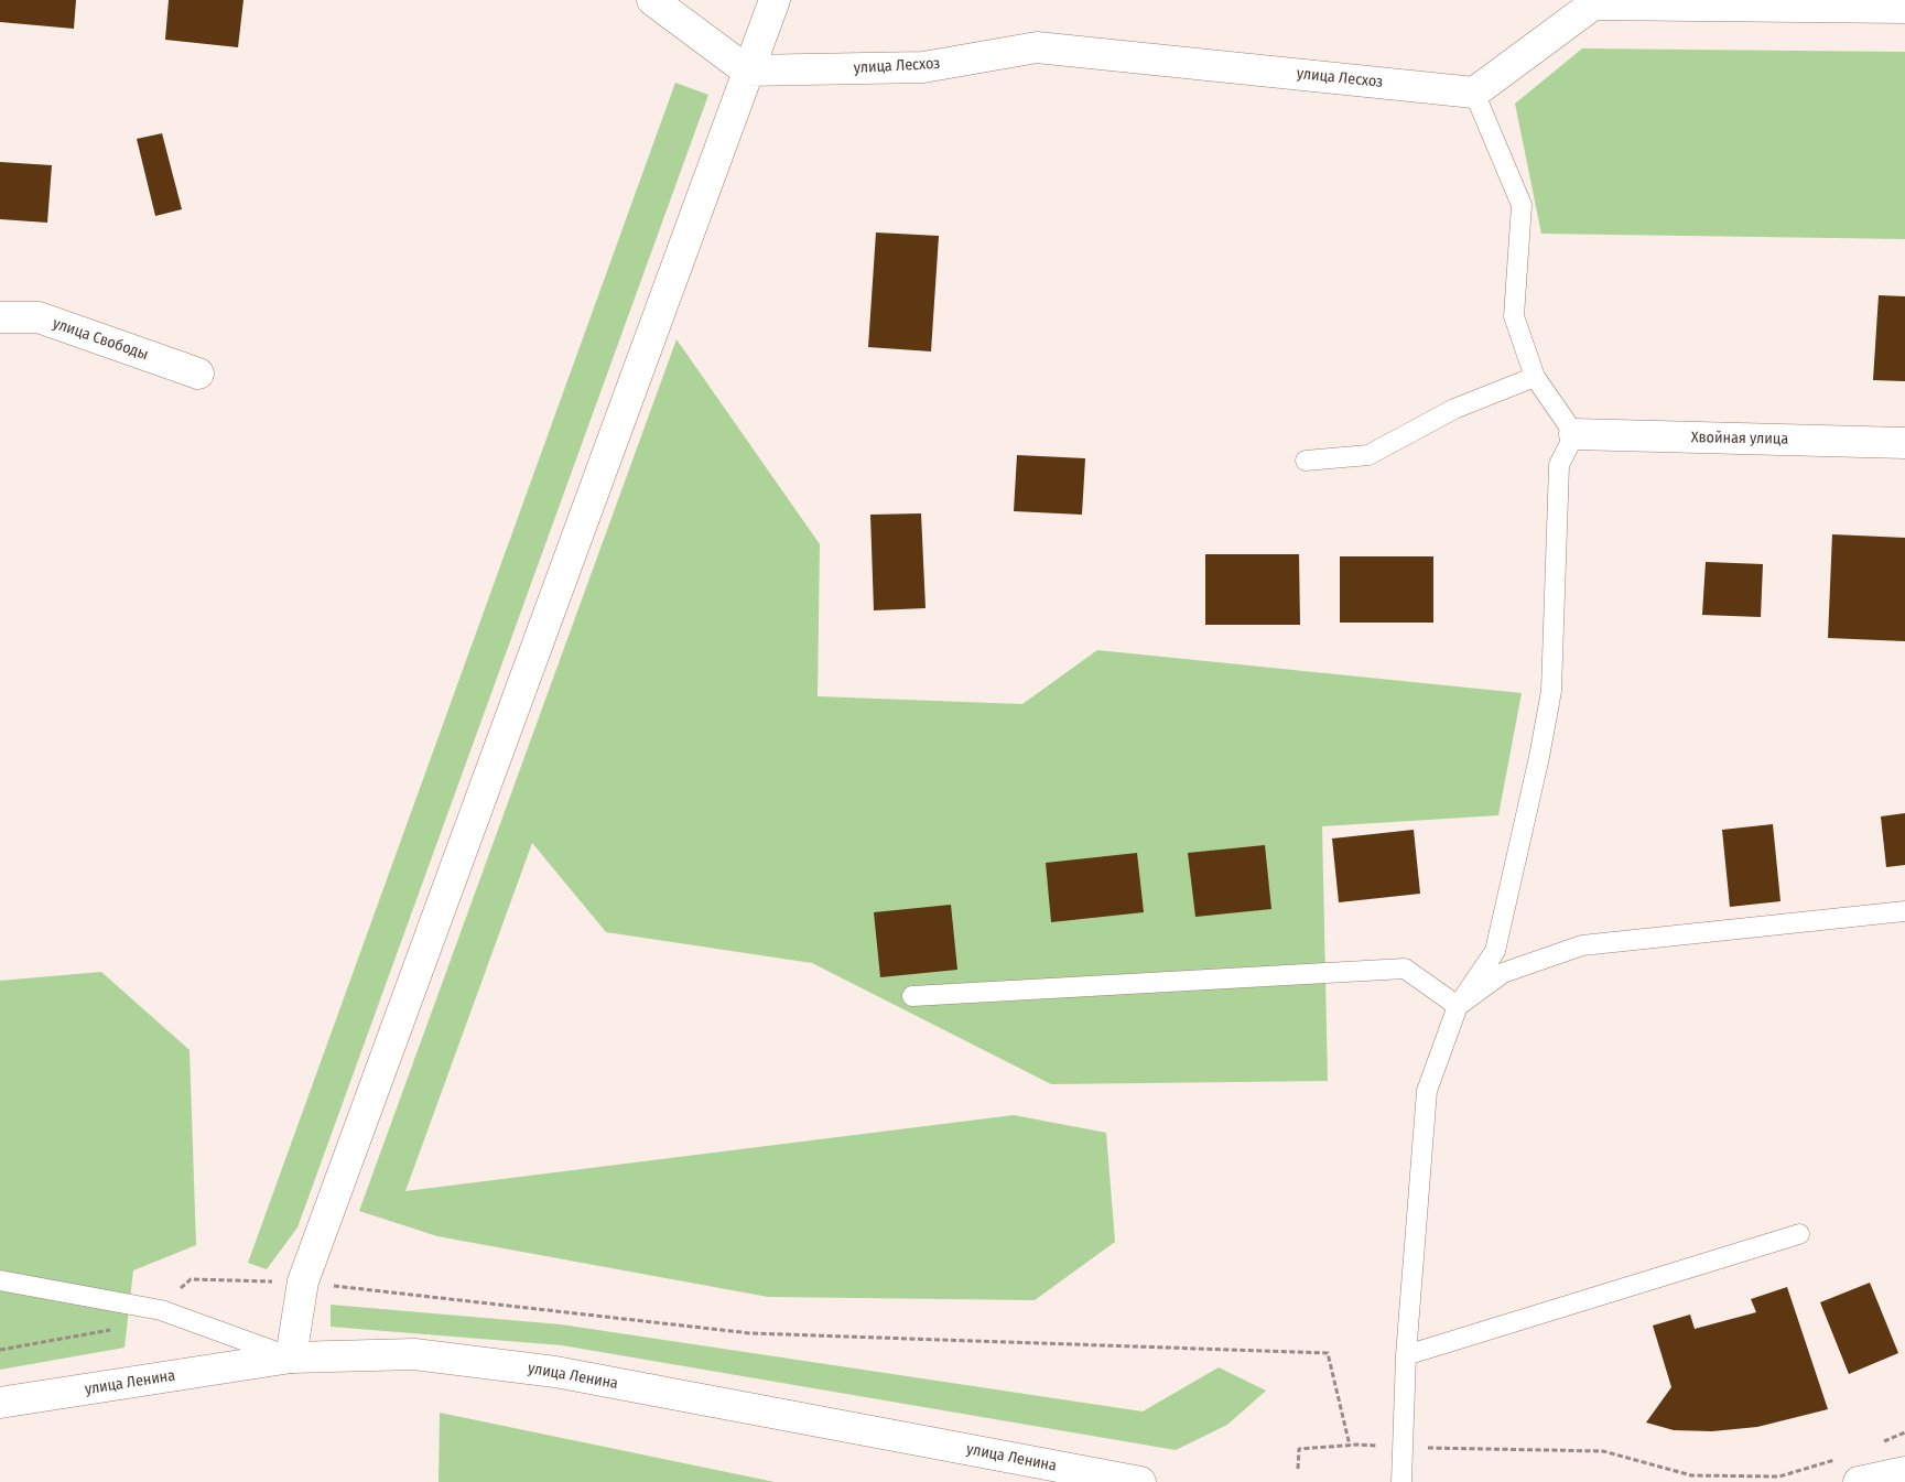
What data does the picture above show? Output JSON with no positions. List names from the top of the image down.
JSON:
{
  "streets": {
    "street": [
      "улица Лесхоз",
      "улица Свободы",
      "Хвойная улица",
      "улица Ленина"
    ]
  }
}
